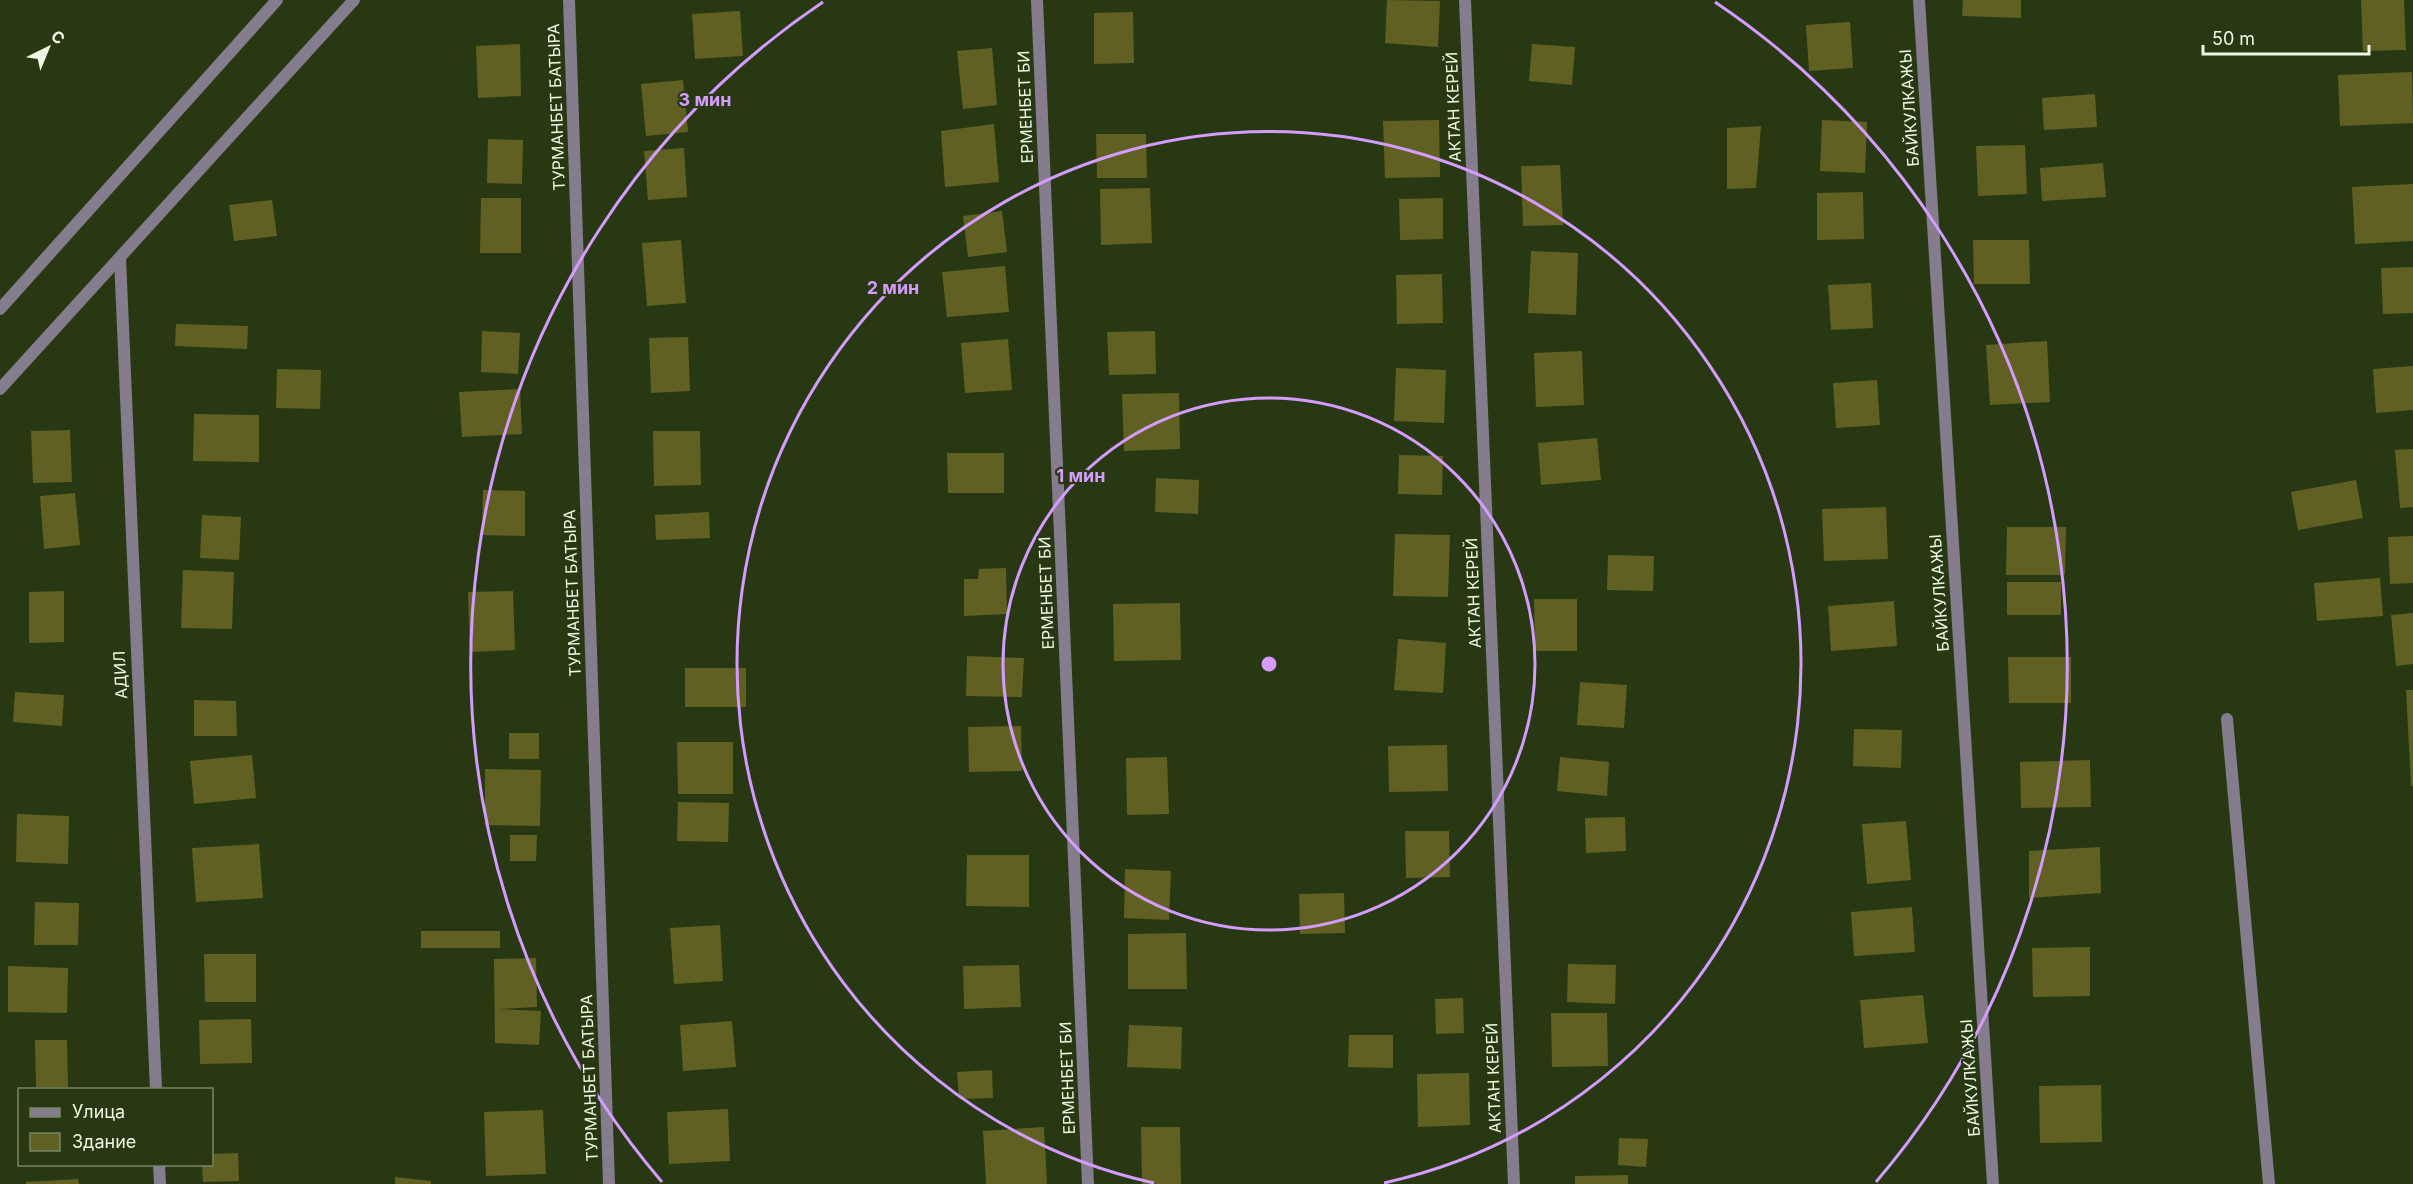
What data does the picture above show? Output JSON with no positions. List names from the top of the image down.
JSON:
{
  "streets": {
    "street": [
      "ТУРМАНБЕТ БАТЫРА",
      "ЕРМЕНБЕТ БИ",
      "АКТАН КЕРЕЙ",
      "БАЙКУЛКАЖЫ",
      "АДИЛ"
    ]
  },
  "legend": ["Улица", "Здание"],
  "scale_bar": "50 m",
  "north": "top right",
  "rings": ["3 мин", "2 мин", "1 мин"]
}
